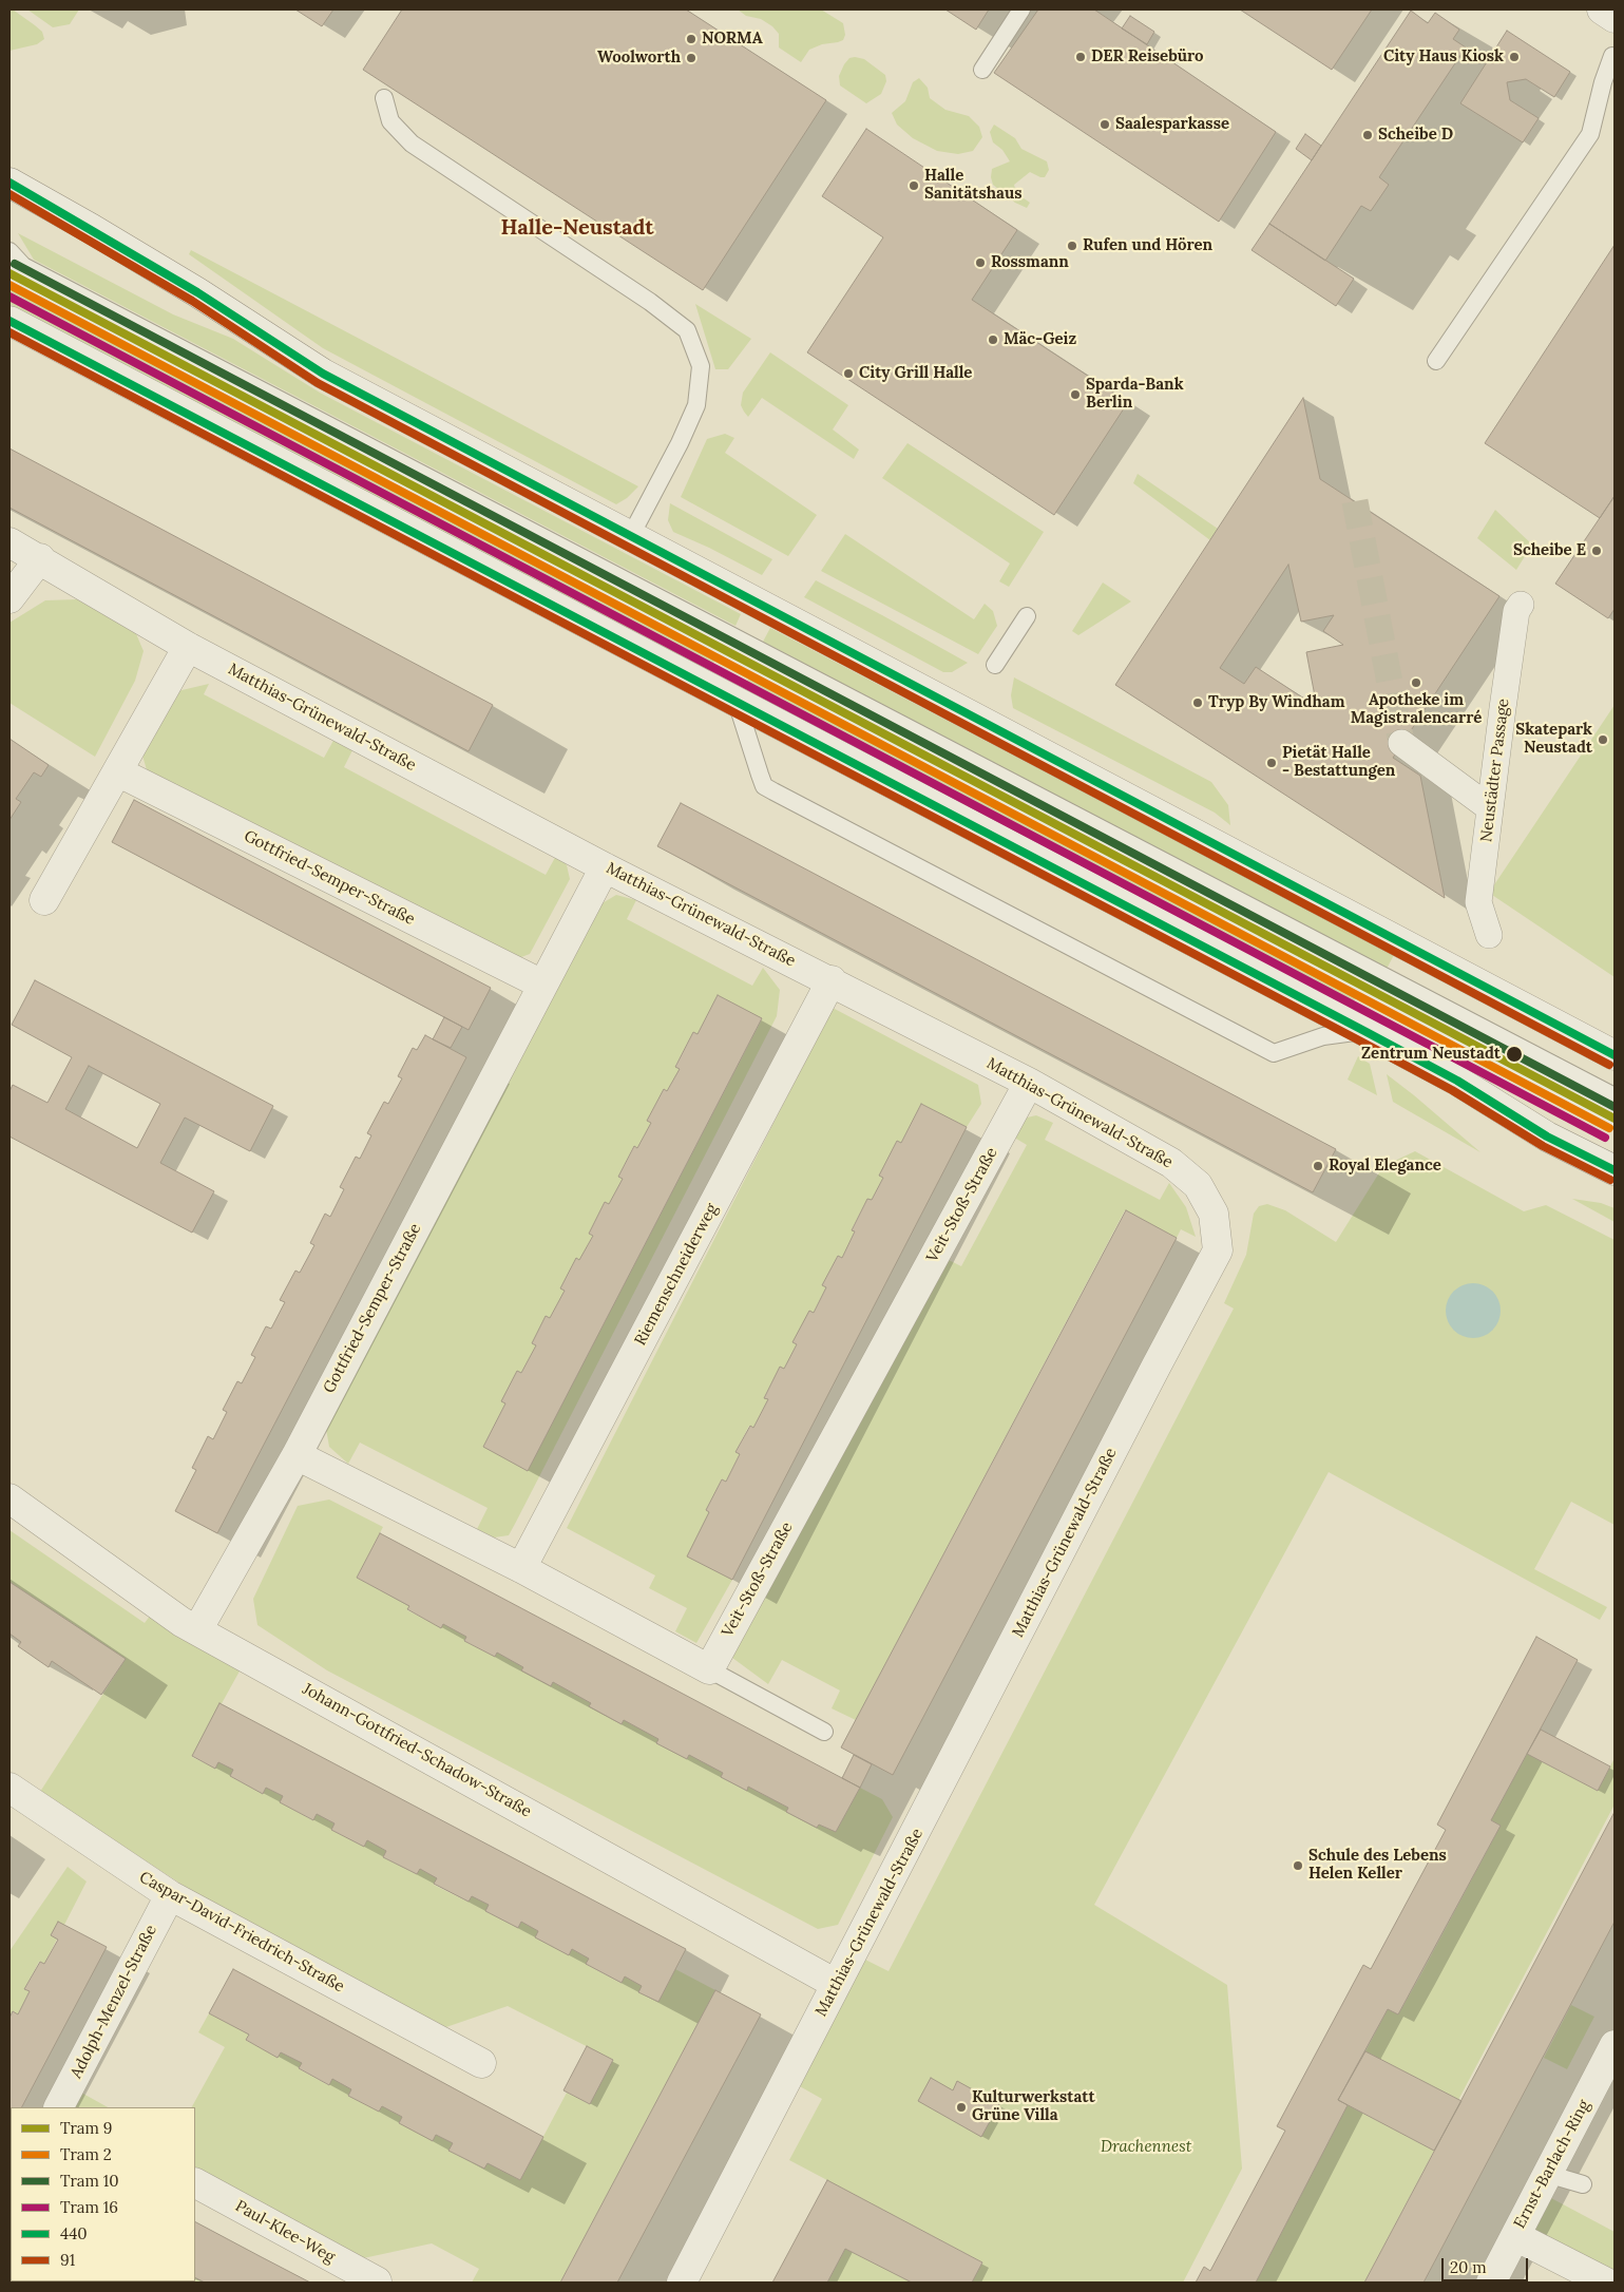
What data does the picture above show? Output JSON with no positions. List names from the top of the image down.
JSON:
{
  "streets": {
    "street": [
      "Matthias-Grünewald-Straße",
      "Neustädter Passage",
      "Gottfried-Semper-Straße",
      "Veit-Stoß-Straße",
      "Riemenschneiderweg",
      "Johann-Gottfried-Schadow-Straße",
      "Caspar-David-Friedrich-Straße",
      "Adolph-Menzel-Straße",
      "Ernst-Barlach-Ring",
      "Paul-Klee-Weg"
    ]
  },
  "crossings": [
    ["Matthias-Grünewald-Straße", "Gottfried-Semper-Straße"],
    ["Matthias-Grünewald-Straße", "Veit-Stoß-Straße"],
    ["Matthias-Grünewald-Straße", "Riemenschneiderweg"],
    ["Matthias-Grünewald-Straße", "Johann-Gottfried-Schadow-Straße"],
    ["Gottfried-Semper-Straße", "Johann-Gottfried-Schadow-Straße"],
    ["Caspar-David-Friedrich-Straße", "Adolph-Menzel-Straße"]
  ],
  "districts": ["Halle-Neustadt"],
  "parks": ["Drachennest"],
  "places": [
    "NORMA",
    "DER Reisebüro",
    "City Haus Kiosk",
    "Woolworth",
    "Saalesparkasse",
    "Scheibe D",
    "Halle Sanitätshaus",
    "Rufen und Hören",
    "Rossmann",
    "Mäc-Geiz",
    "City Grill Halle",
    "Sparda-Bank Berlin",
    "Scheibe E",
    "Apotheke im Magistralencarré",
    "Tryp By Windham",
    "Skatepark Neustadt",
    "Pietät Halle - Bestattungen",
    "Zentrum Neustadt",
    "Royal Elegance",
    "Schule des Lebens Helen Keller",
    "Kulturwerkstatt Grüne Villa"
  ],
  "lines": [
    "transit line 440",
    "transit line 91",
    "tram line 10",
    "tram line 9",
    "tram line 2",
    "tram line 16"
  ],
  "legend": [
    "Tram 9",
    "Tram 2",
    "Tram 10",
    "Tram 16",
    "440",
    "91"
  ],
  "scale_bar": "20 m"
}
